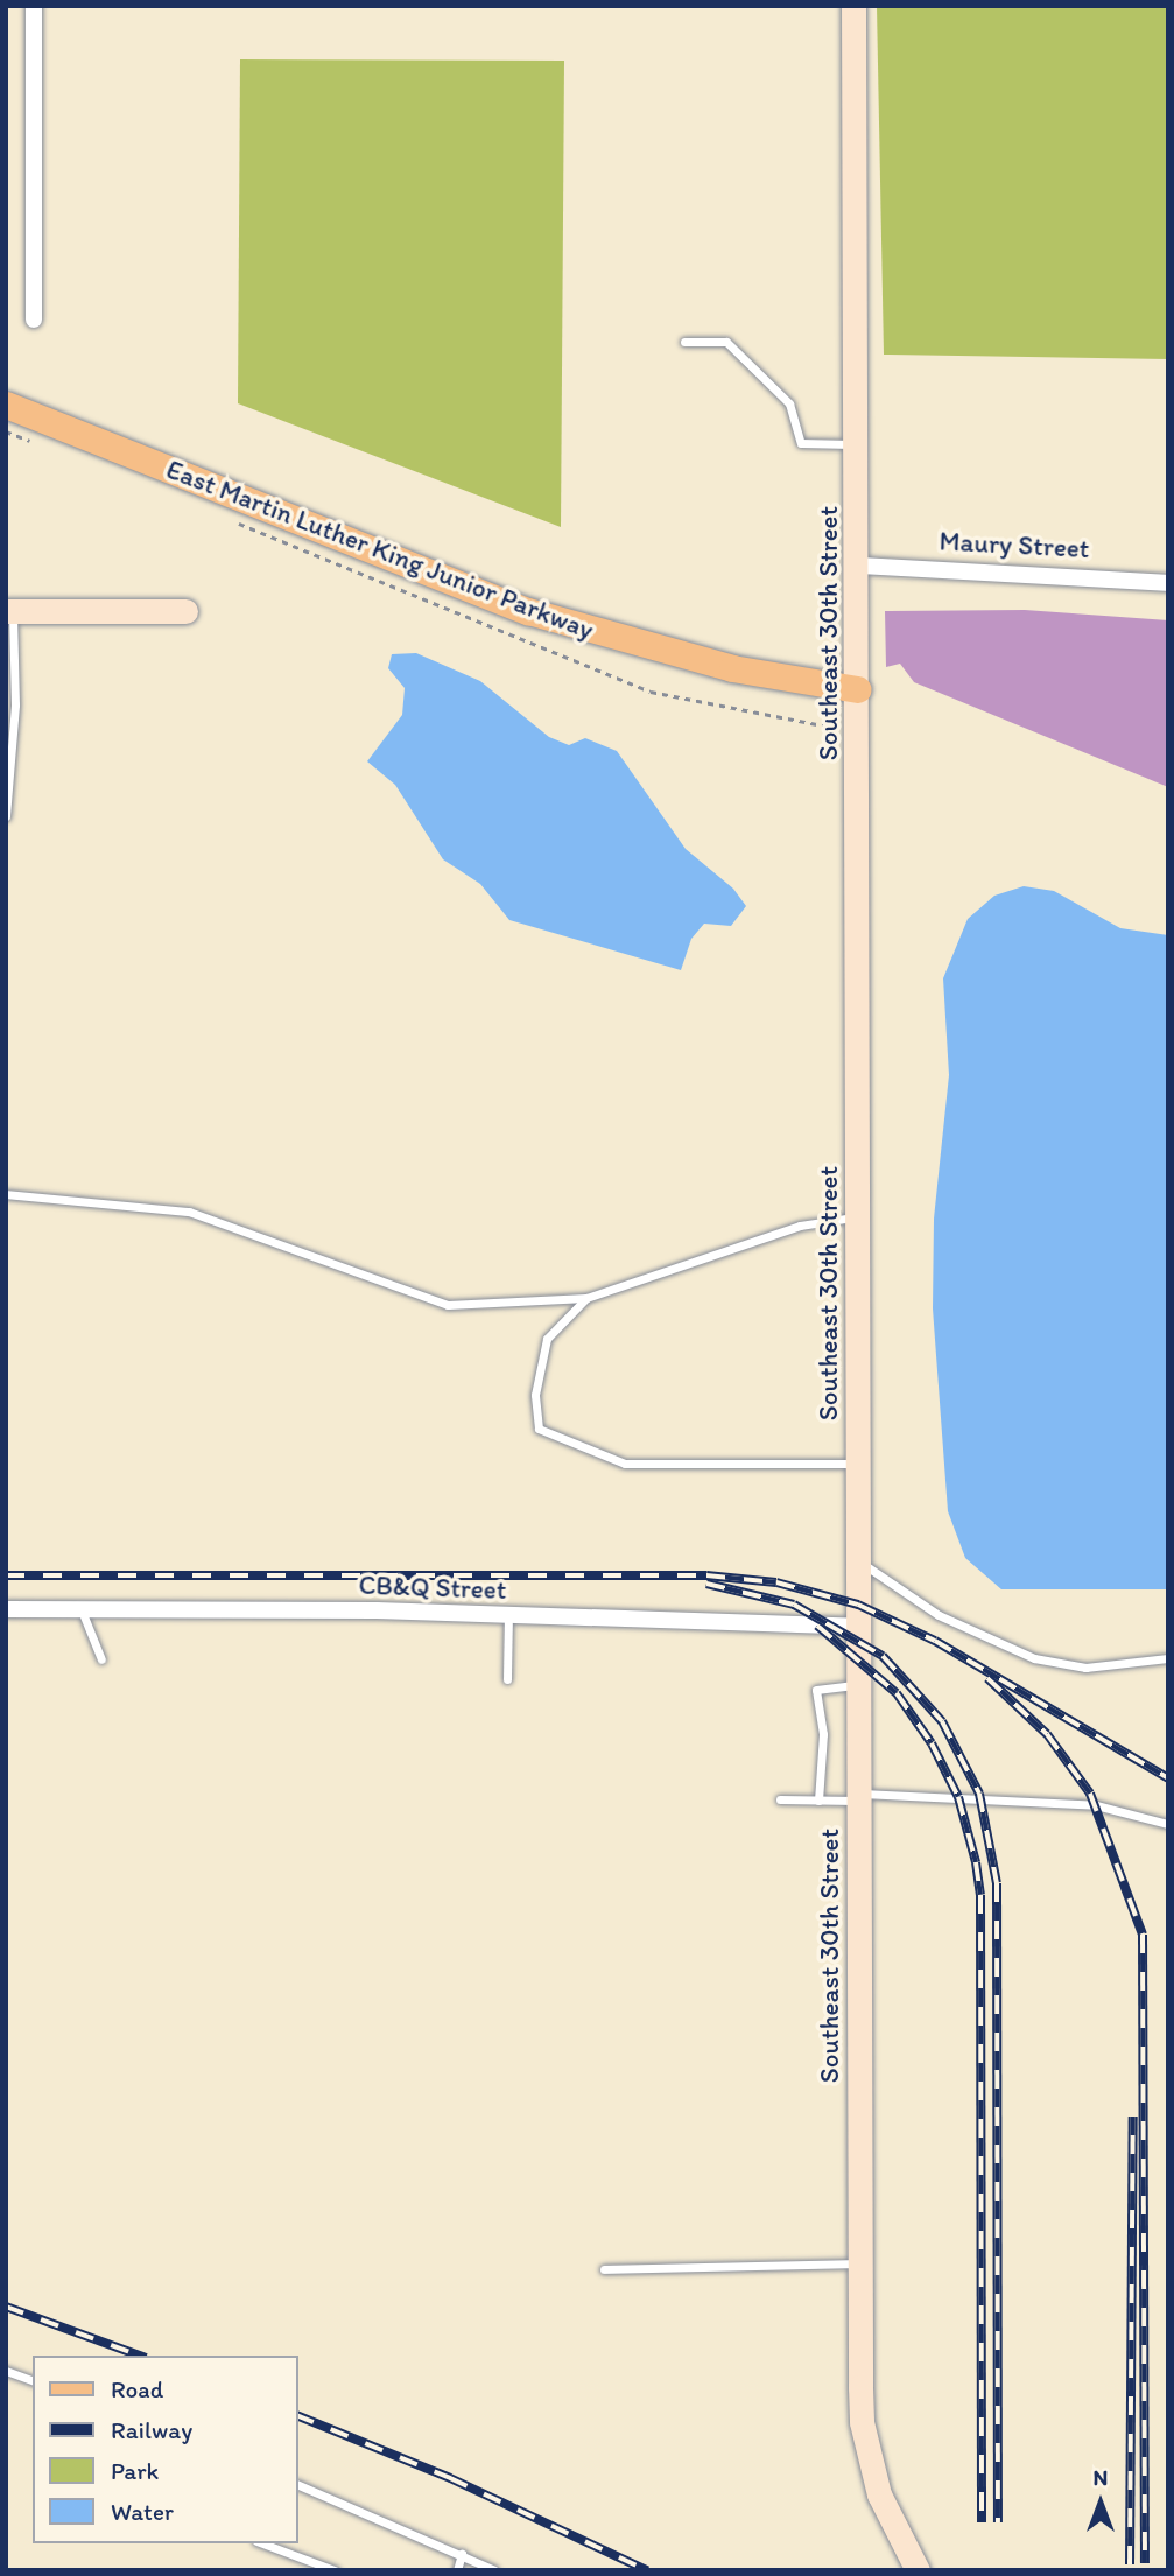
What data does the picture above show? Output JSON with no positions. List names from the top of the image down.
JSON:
{
  "streets": {
    "main road": ["East Martin Luther King Junior Parkway", "Southeast 30th Street"],
    "street": ["Maury Street", "CB&Q Street"]
  },
  "crossings": [
    ["Maury Street", "Southeast 30th Street"],
    ["East Martin Luther King Junior Parkway", "Southeast 30th Street"],
    ["Southeast 30th Street", "CB&Q Street"]
  ],
  "legend": [
    "Road",
    "Railway",
    "Park",
    "Water"
  ],
  "north": "top"
}
